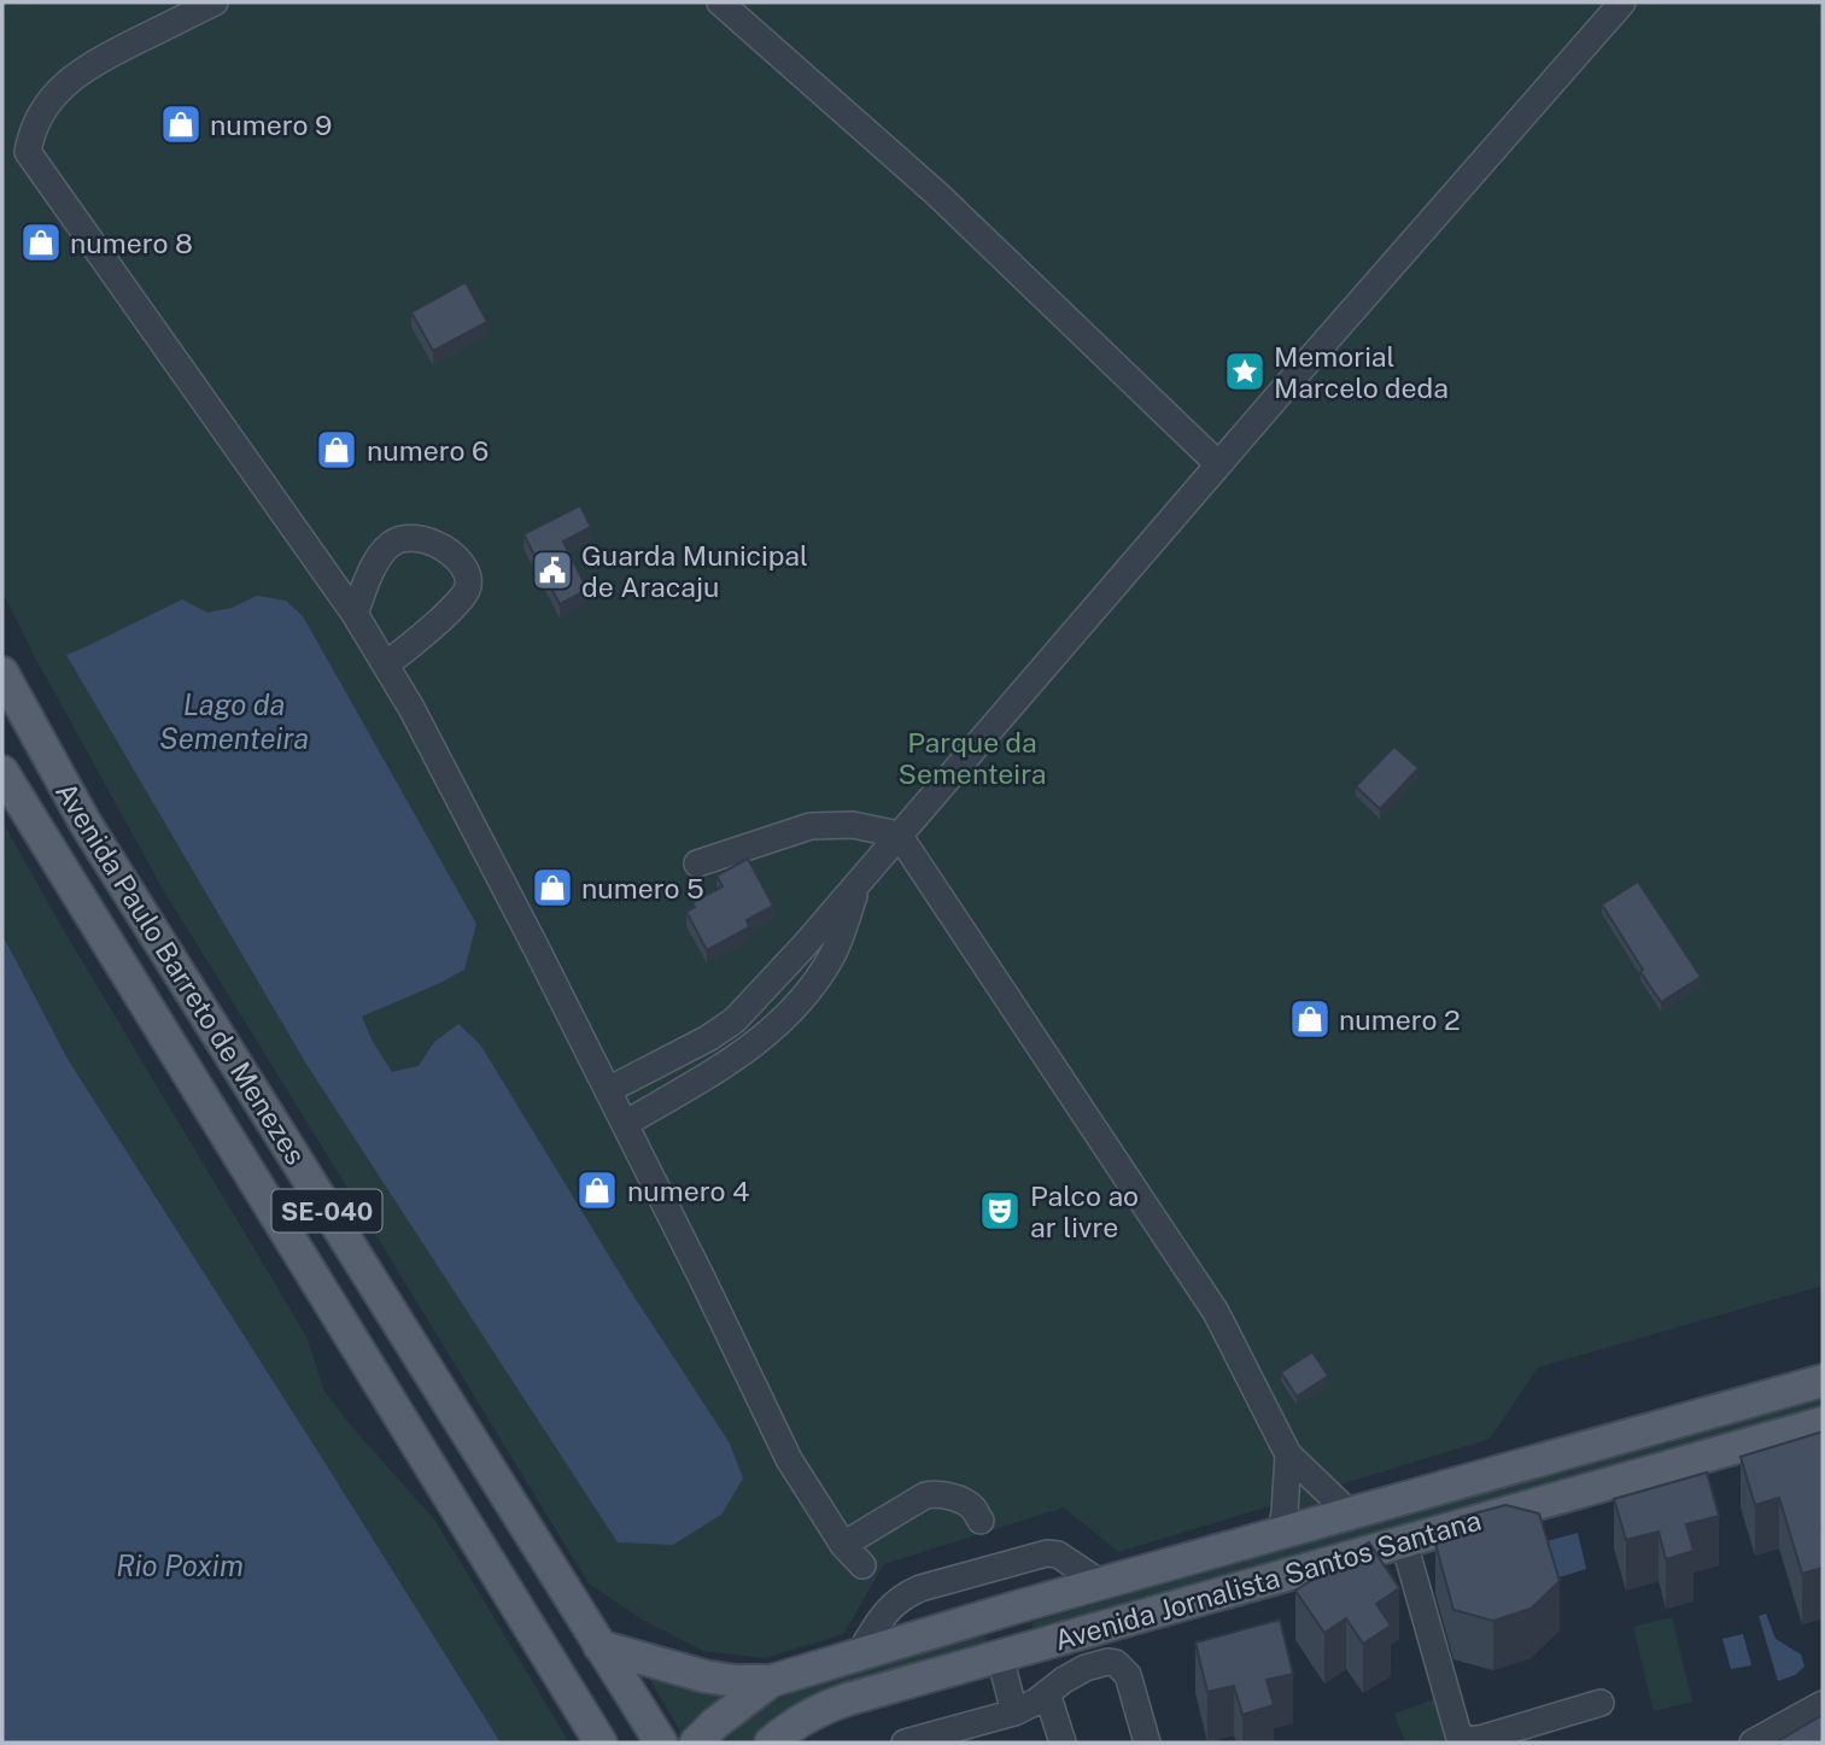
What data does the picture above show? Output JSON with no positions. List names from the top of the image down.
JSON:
{
  "streets": {
    "main road": ["Avenida Paulo Barreto de Menezes", "SE-040", "Avenida Jornalista Santos Santana"]
  },
  "water": ["Lago da Sementeira", "Rio Poxim"],
  "parks": ["Parque da Sementeira"],
  "places": {
    "shop": [
      "numero 9",
      "numero 8",
      "numero 6",
      "numero 5",
      "numero 2",
      "numero 4"
    ],
    "place": ["Memorial Marcelo deda"],
    "public building": ["Guarda Municipal de Aracaju"],
    "theatre": ["Palco ao ar livre"]
  }
}
